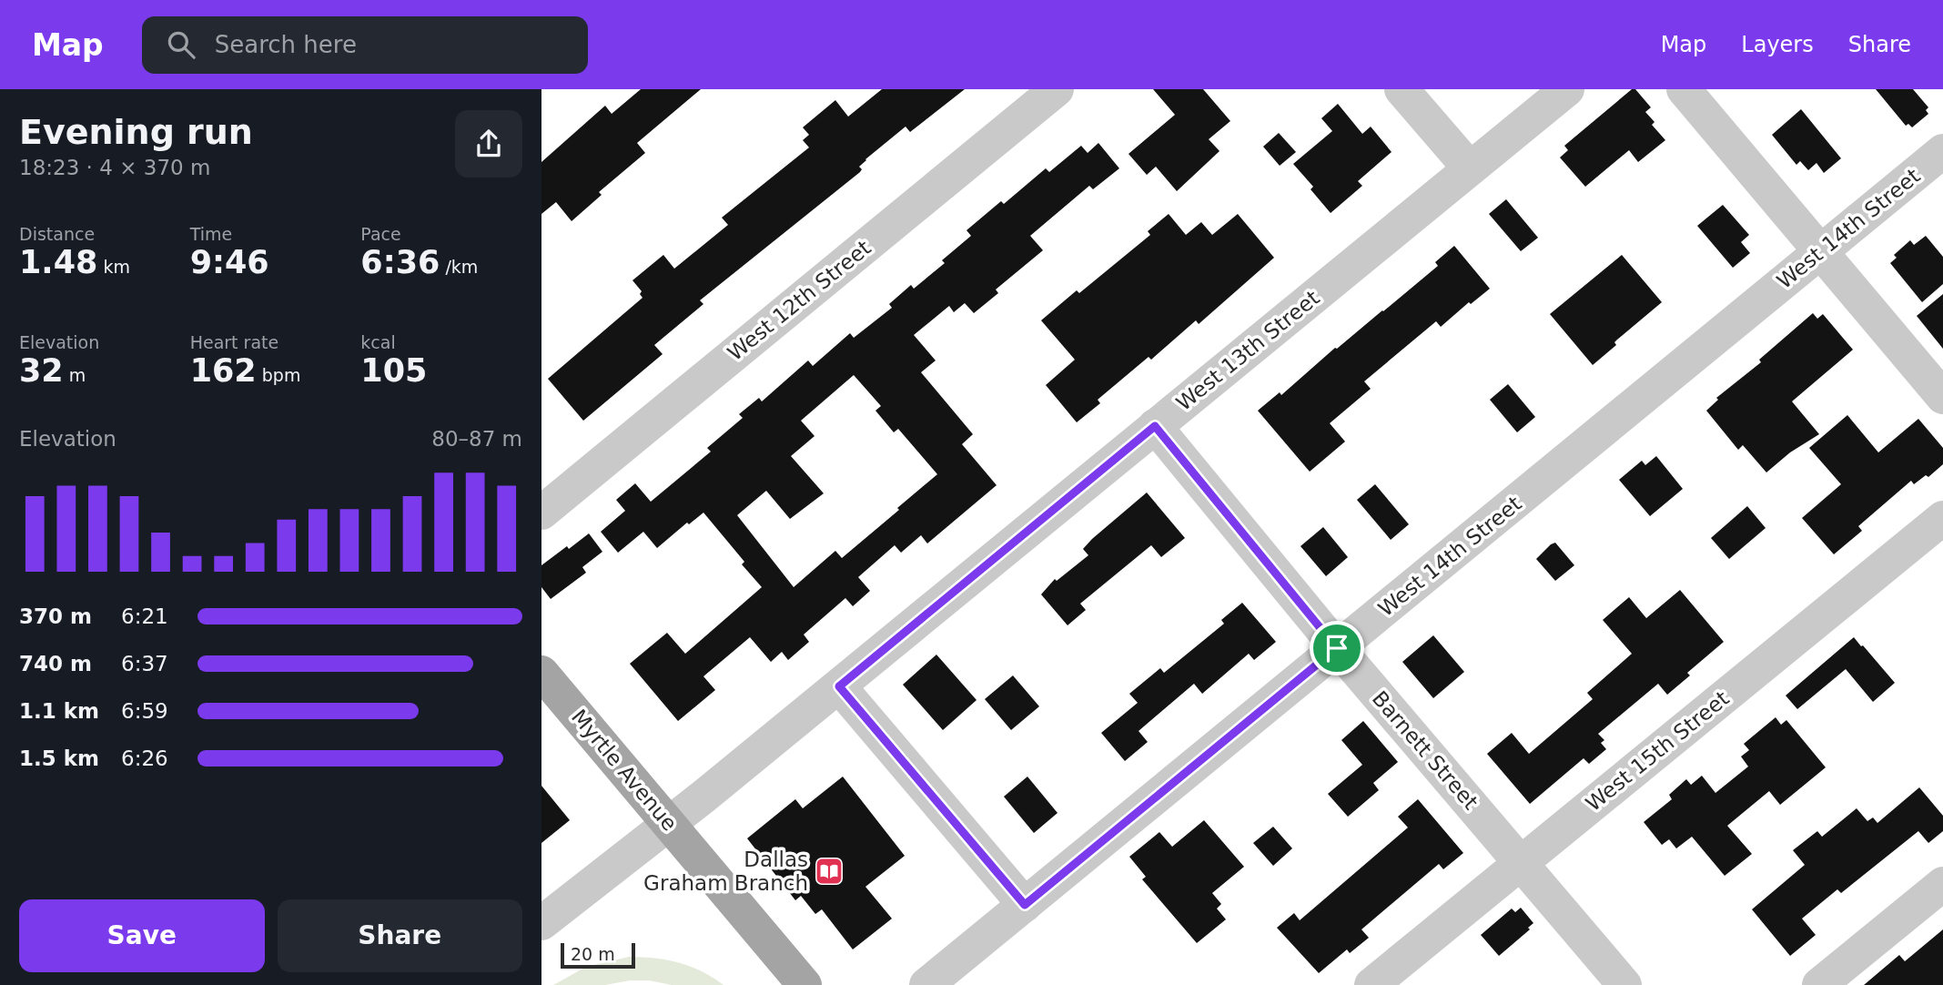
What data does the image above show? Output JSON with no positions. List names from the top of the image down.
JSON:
{
  "streets": {
    "main road": ["Myrtle Avenue"],
    "street": [
      "West 14th Street",
      "West 12th Street",
      "West 13th Street",
      "Barnett Street",
      "West 15th Street"
    ]
  },
  "crossings": [
    ["West 14th Street", "Barnett Street"],
    ["West 13th Street", "Barnett Street"],
    ["West 13th Street", "Myrtle Avenue"],
    ["Barnett Street", "West 15th Street"]
  ],
  "places": {
    "library": ["Dallas Graham Branch"]
  },
  "scale_bar": "20 m",
  "page": {
    "header": "Map",
    "search": "Search here",
    "nav": ["Map", "Layers", "Share"],
    "heading": ["Evening run", "18:23 · 4 × 370 m"],
    "stats": [
      ["Distance", "1.48 km"],
      ["Time", "9:46"],
      ["Pace", "6:36 /km"],
      ["Elevation", "32 m"],
      ["Heart rate", "162 bpm"],
      ["kcal", "105"]
    ],
    "chart": ["Elevation", "80–87 m"],
    "list": [
      {
        "name": "370 m",
        "note": "6:21"
      },
      {
        "name": "740 m",
        "note": "6:37"
      },
      {
        "name": "1.1 km",
        "note": "6:59"
      },
      {
        "name": "1.5 km",
        "note": "6:26"
      }
    ],
    "buttons": ["Save", "Share"],
    "scale": "20 m"
  }
}
